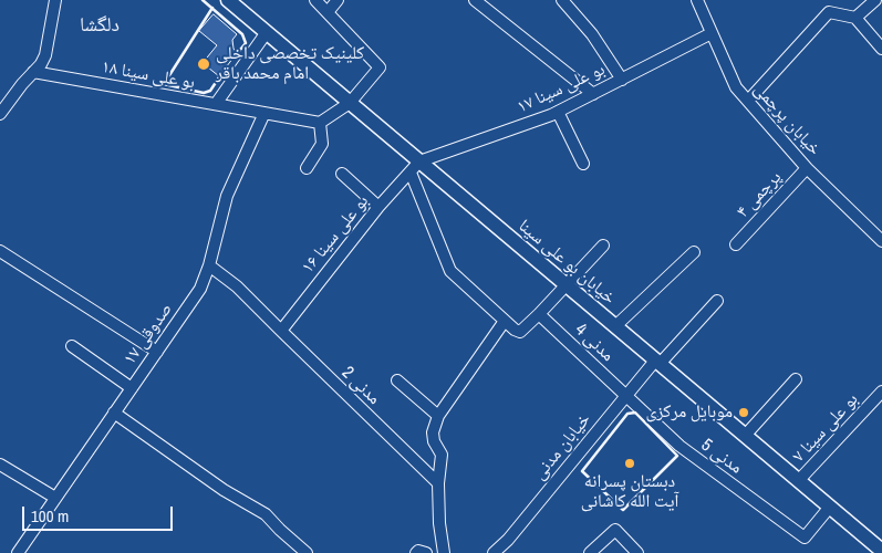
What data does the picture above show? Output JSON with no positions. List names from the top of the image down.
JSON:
{
  "streets": {
    "main road": ["خیابان بو علی سینا"],
    "street": [
      "بو علی سینا ۱۸",
      "بو علی سینا ۱۷",
      "خیابان پرچمی",
      "پرچمی ۴",
      "بو علی سینا ۱۶",
      "صدوقی ۱۷",
      "مدنی 4",
      "مدنی 2",
      "بو علی سینا ۷",
      "خیابان مدنی",
      "مدنی 5"
    ]
  },
  "crossings": [
    ["بو علی سینا ۱۸", "صدوقی ۱۷"],
    ["بو علی سینا ۱۷", "خیابان پرچمی"],
    ["بو علی سینا ۱۷", "بو علی سینا ۱۶"],
    ["بو علی سینا ۱۷", "خیابان بو علی سینا"],
    ["خیابان پرچمی", "پرچمی ۴"],
    ["بو علی سینا ۱۶", "خیابان بو علی سینا"],
    ["بو علی سینا ۱۶", "مدنی 2"],
    ["خیابان بو علی سینا", "بو علی سینا ۷"],
    ["خیابان بو علی سینا", "خیابان مدنی"],
    ["خیابان بو علی سینا", "مدنی 5"],
    ["صدوقی ۱۷", "مدنی 2"],
    ["مدنی 4", "خیابان مدنی"],
    ["مدنی 4", "مدنی 5"],
    ["خیابان مدنی", "مدنی 5"]
  ],
  "districts": ["دلگشا"],
  "places": ["کلینیک تخصصی داخلی امام محمد باقر", "موبایل مرکزی", "دبستان پسرانه آیت الله کاشانی"],
  "scale_bar": "100 m"
}
